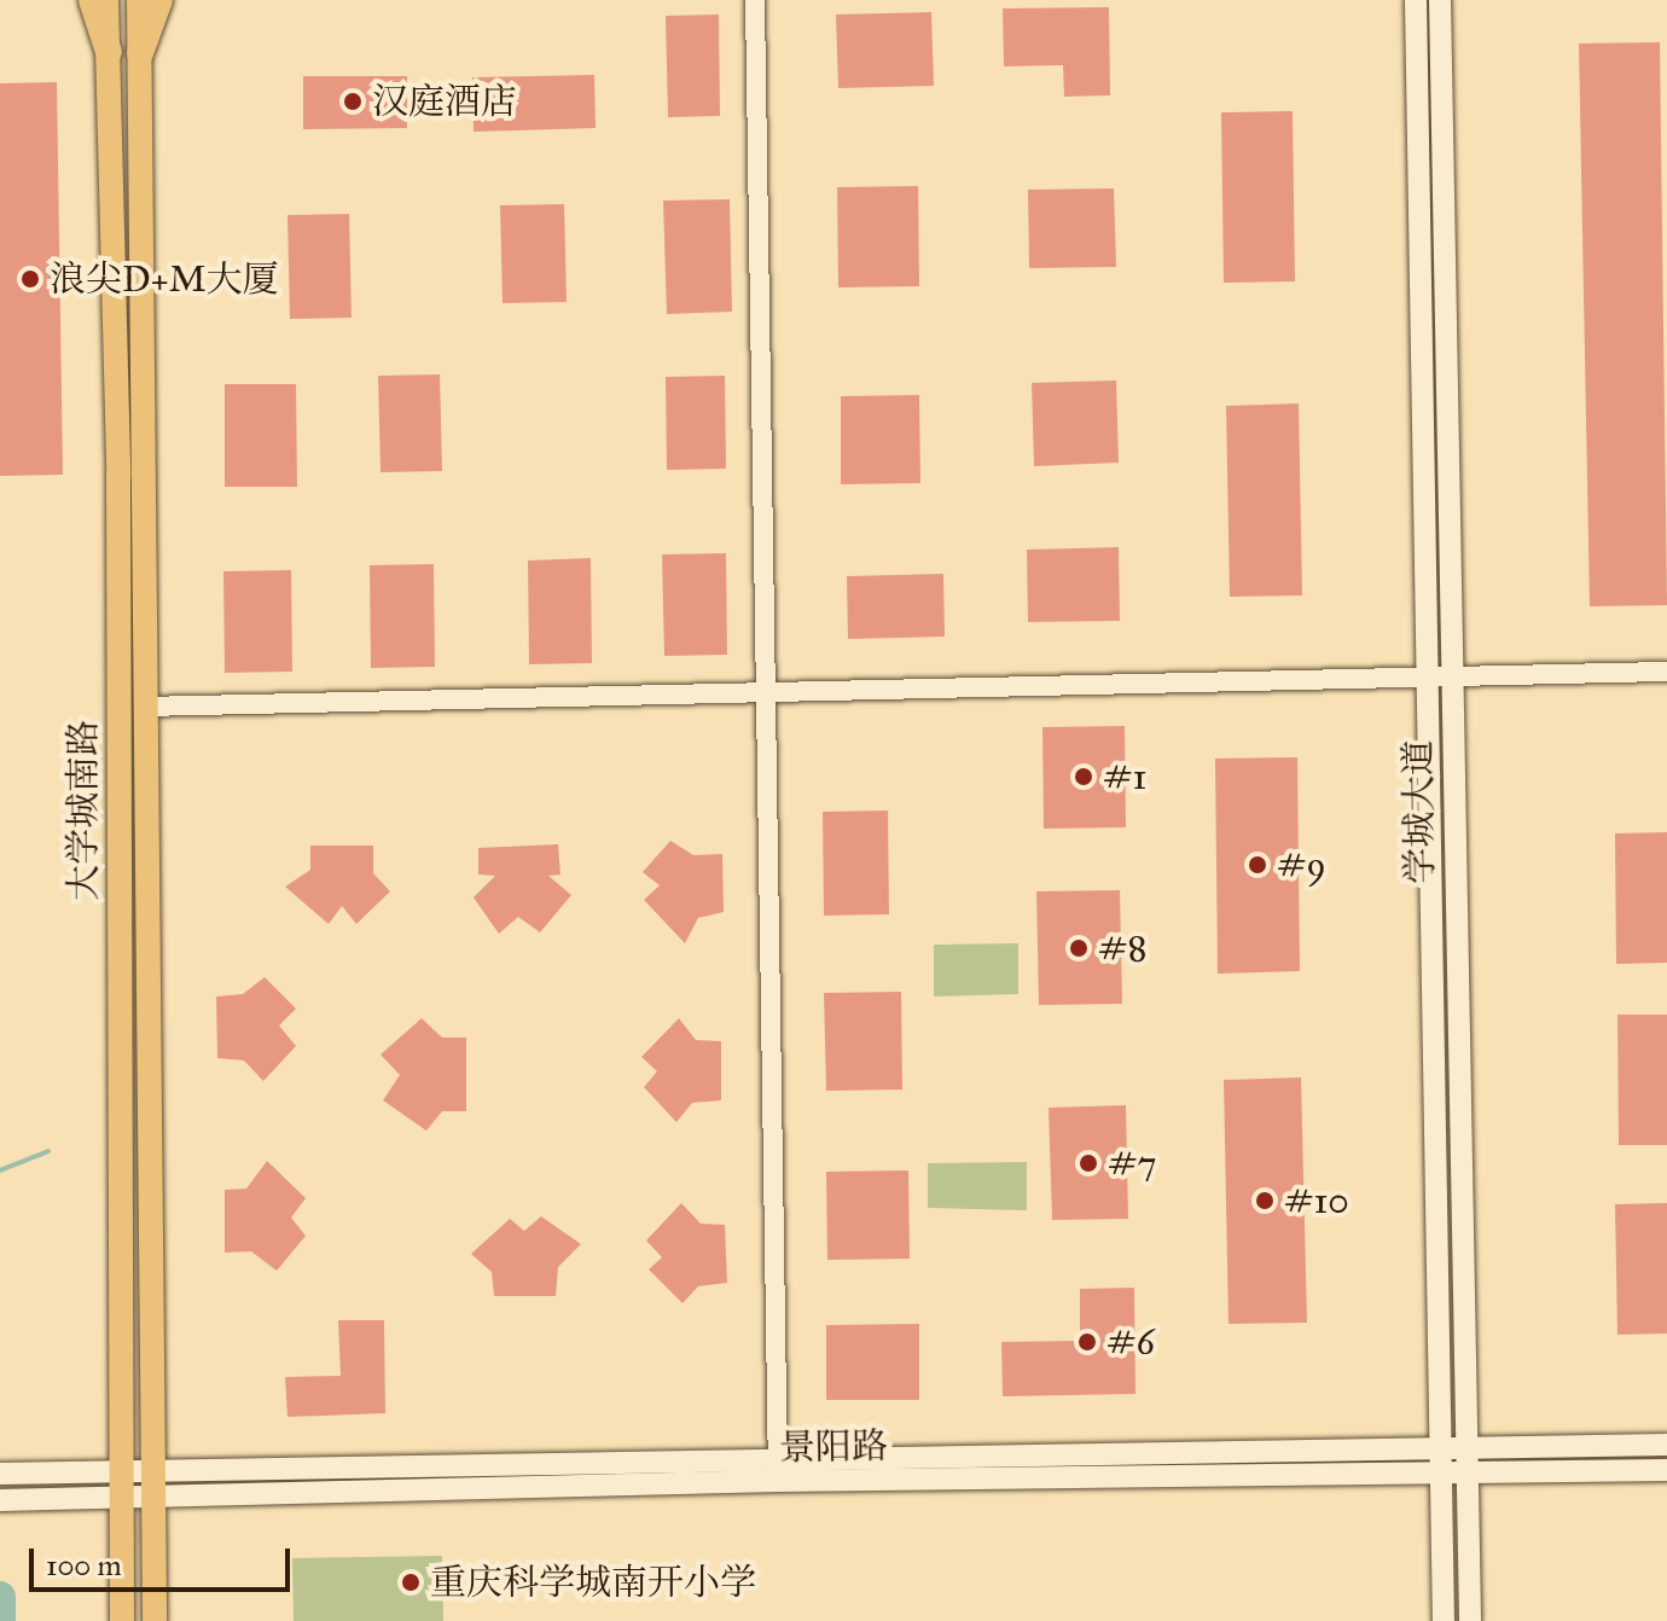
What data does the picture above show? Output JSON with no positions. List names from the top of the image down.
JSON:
{
  "streets": {
    "main road": ["大学城南路", "学城大道", "景阳路"]
  },
  "crossings": [
    ["大学城南路", "景阳路"],
    ["学城大道", "景阳路"]
  ],
  "places": [
    "汉庭酒店",
    "浪尖D+M大厦",
    "#1",
    "#9",
    "#8",
    "#7",
    "#10",
    "#6",
    "重庆科学城南开小学"
  ],
  "scale_bar": "100 m"
}
